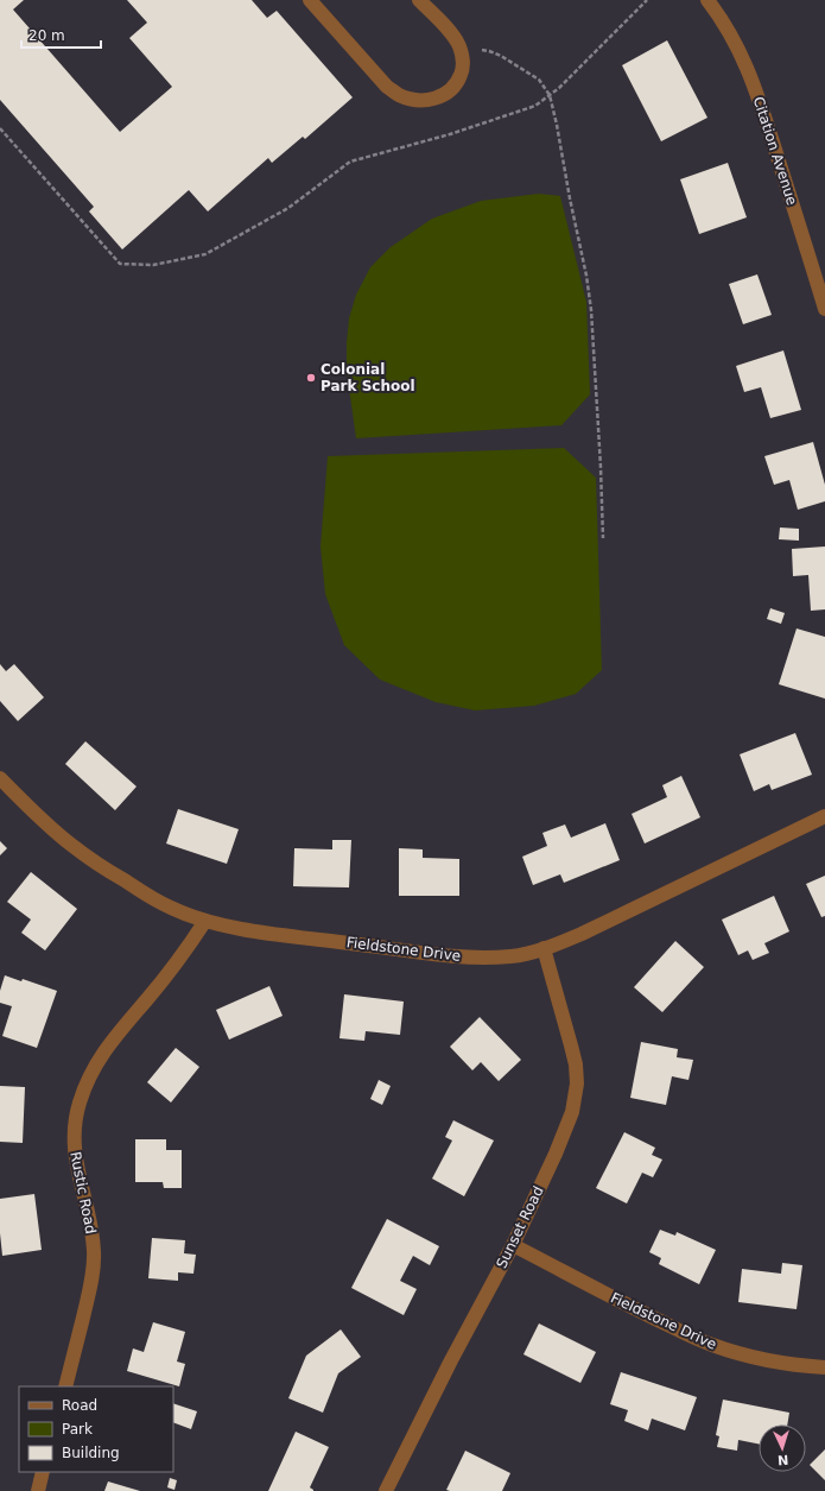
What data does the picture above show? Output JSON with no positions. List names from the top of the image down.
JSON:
{
  "streets": {
    "street": [
      "Citation Avenue",
      "Fieldstone Drive",
      "Rustic Road",
      "Sunset Road"
    ]
  },
  "crossings": [
    ["Fieldstone Drive", "Rustic Road"],
    ["Fieldstone Drive", "Sunset Road"]
  ],
  "places": ["Colonial Park School"],
  "legend": ["Road", "Park", "Building"],
  "scale_bar": "20 m",
  "north": "bottom"
}
